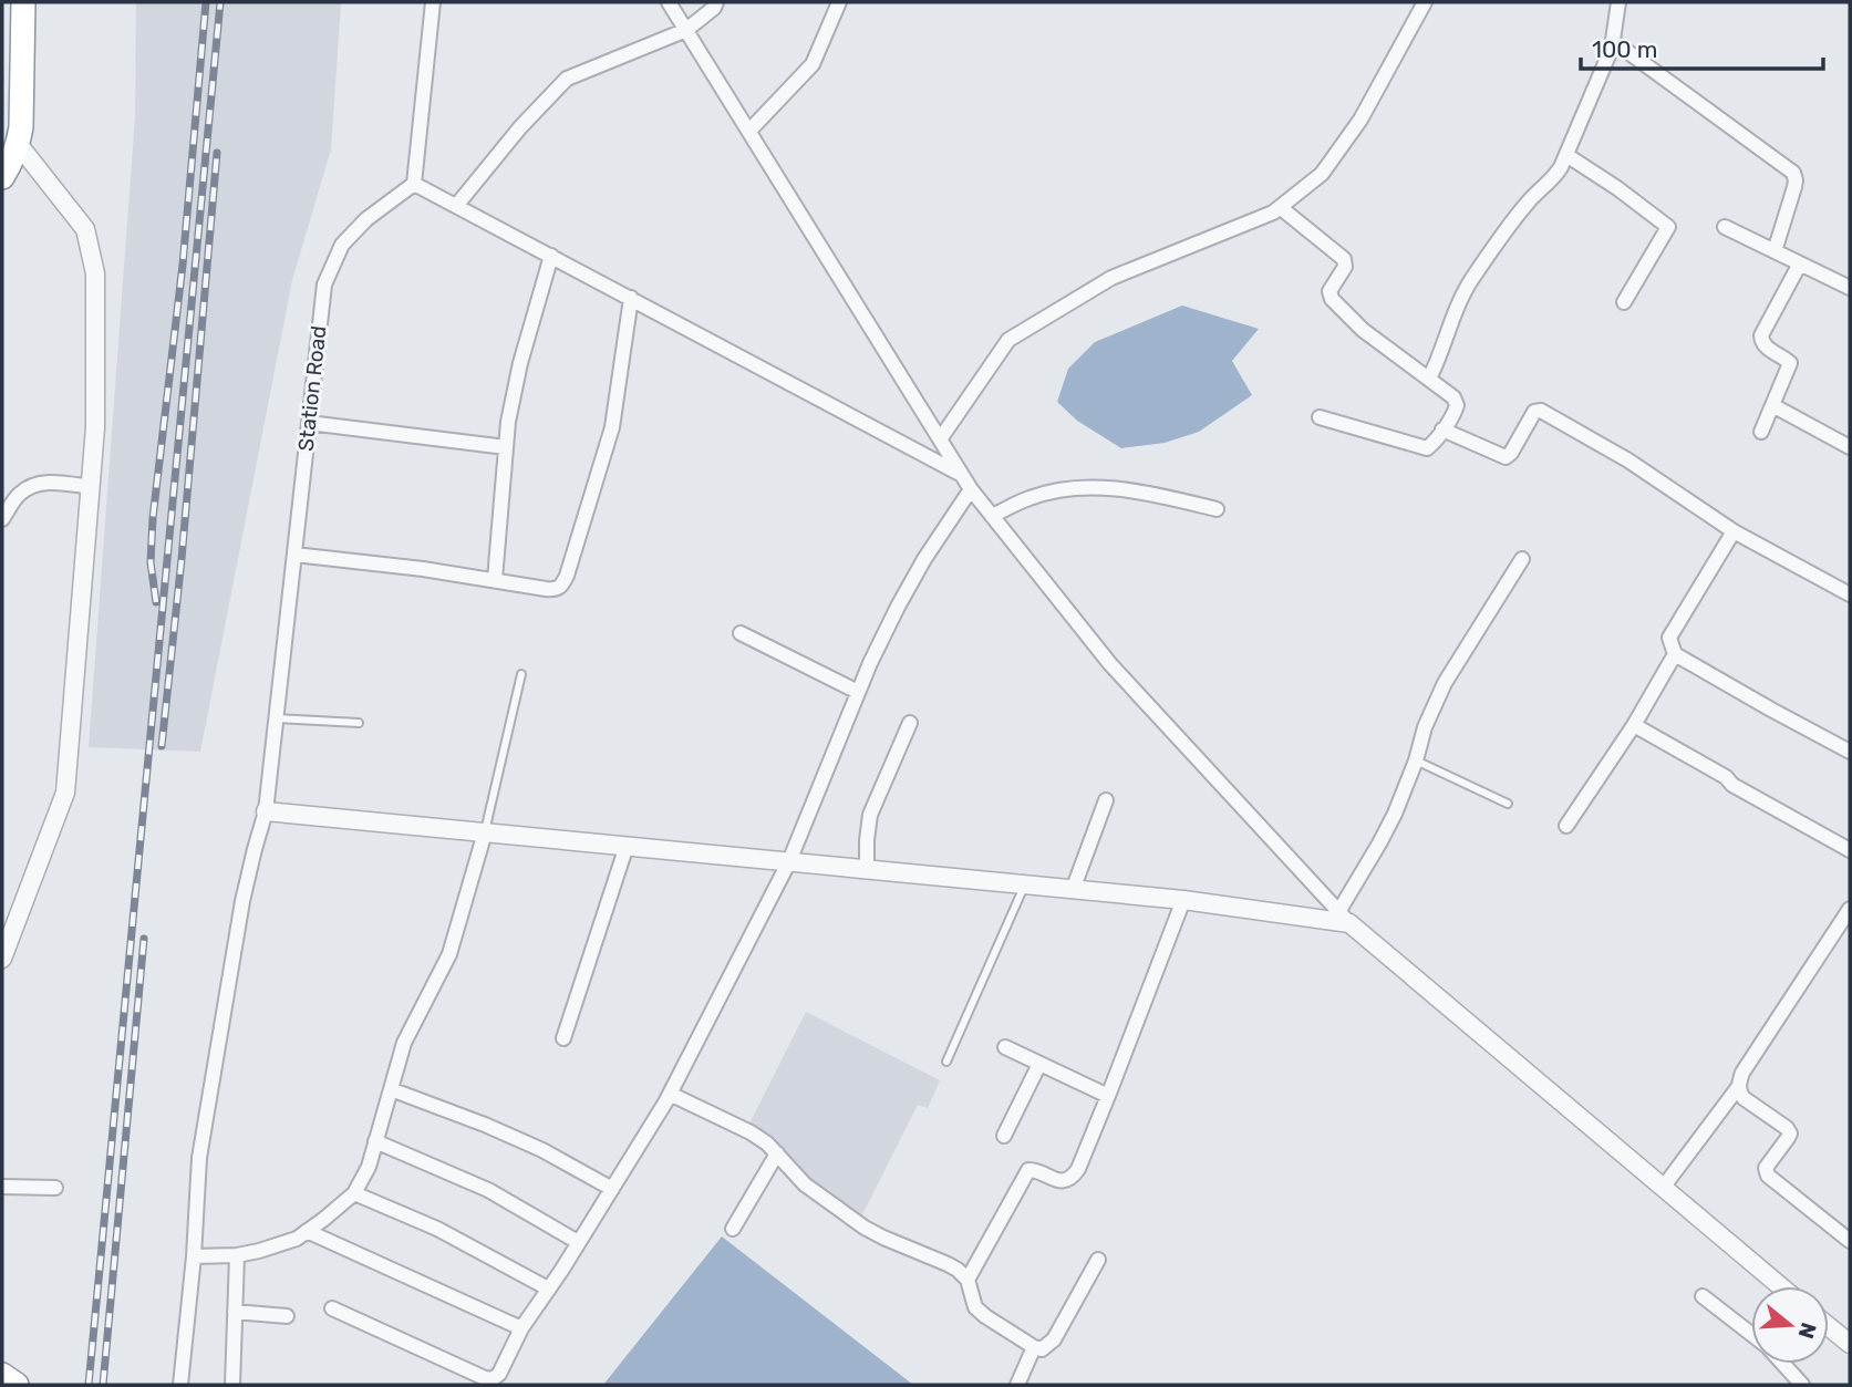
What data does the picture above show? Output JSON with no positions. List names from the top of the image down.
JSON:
{
  "streets": {
    "street": ["Station Road"]
  },
  "scale_bar": "100 m",
  "north": "right"
}
